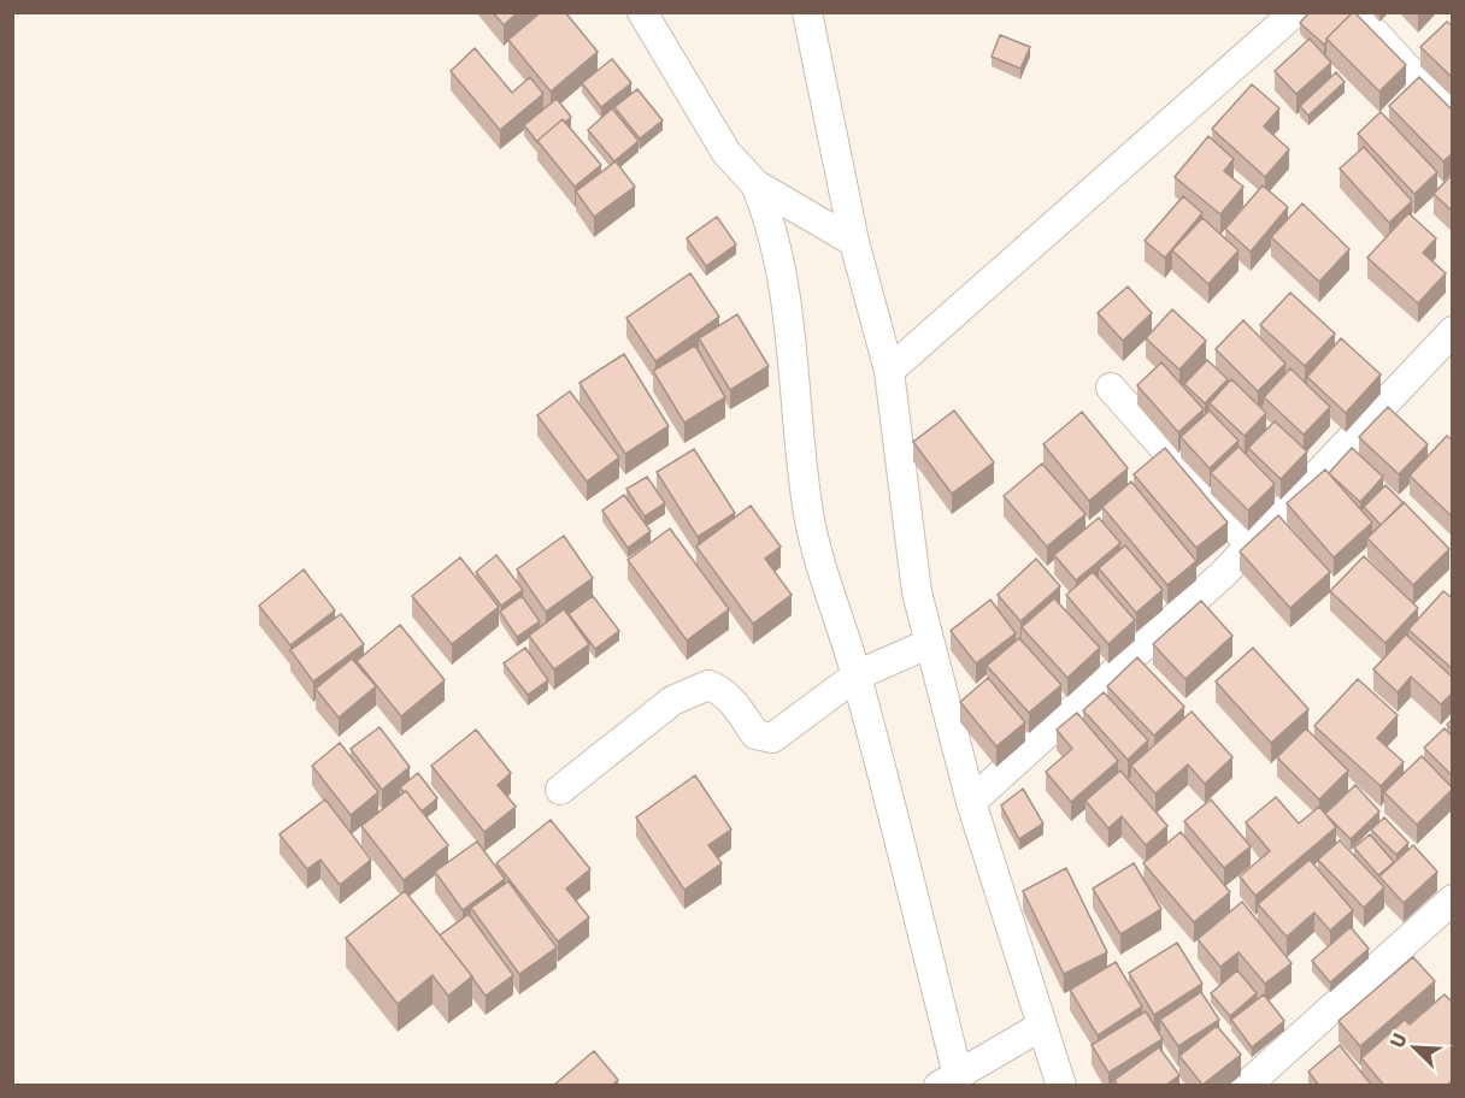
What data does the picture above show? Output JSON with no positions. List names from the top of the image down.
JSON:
{
  "north": "top left"
}
